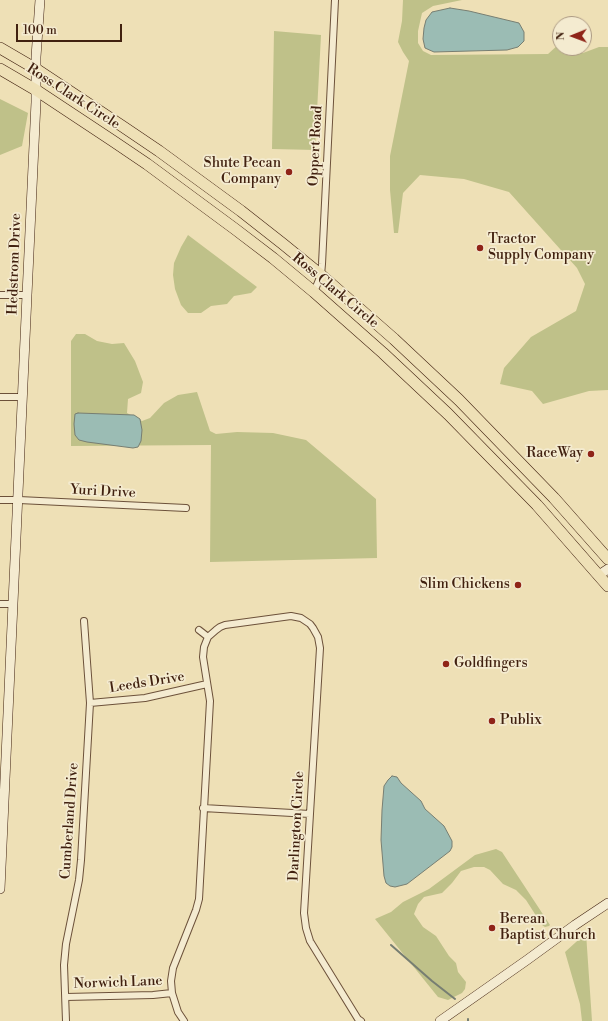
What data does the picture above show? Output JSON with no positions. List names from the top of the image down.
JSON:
{
  "streets": {
    "highway": ["Ross Clark Circle"],
    "street": [
      "Oppert Road",
      "Hedstrom Drive",
      "Yuri Drive",
      "Leeds Drive",
      "Cumberland Drive",
      "Darlington Circle",
      "Norwich Lane"
    ]
  },
  "crossings": [
    ["Ross Clark Circle", "Oppert Road"],
    ["Ross Clark Circle", "Hedstrom Drive"],
    ["Hedstrom Drive", "Yuri Drive"],
    ["Leeds Drive", "Cumberland Drive"],
    ["Cumberland Drive", "Norwich Lane"]
  ],
  "places": [
    "Shute Pecan Company",
    "Tractor Supply Company",
    "RaceWay",
    "Slim Chickens",
    "Goldfingers",
    "Publix",
    "Berean Baptist Church"
  ],
  "scale_bar": "100 m",
  "north": "left"
}
